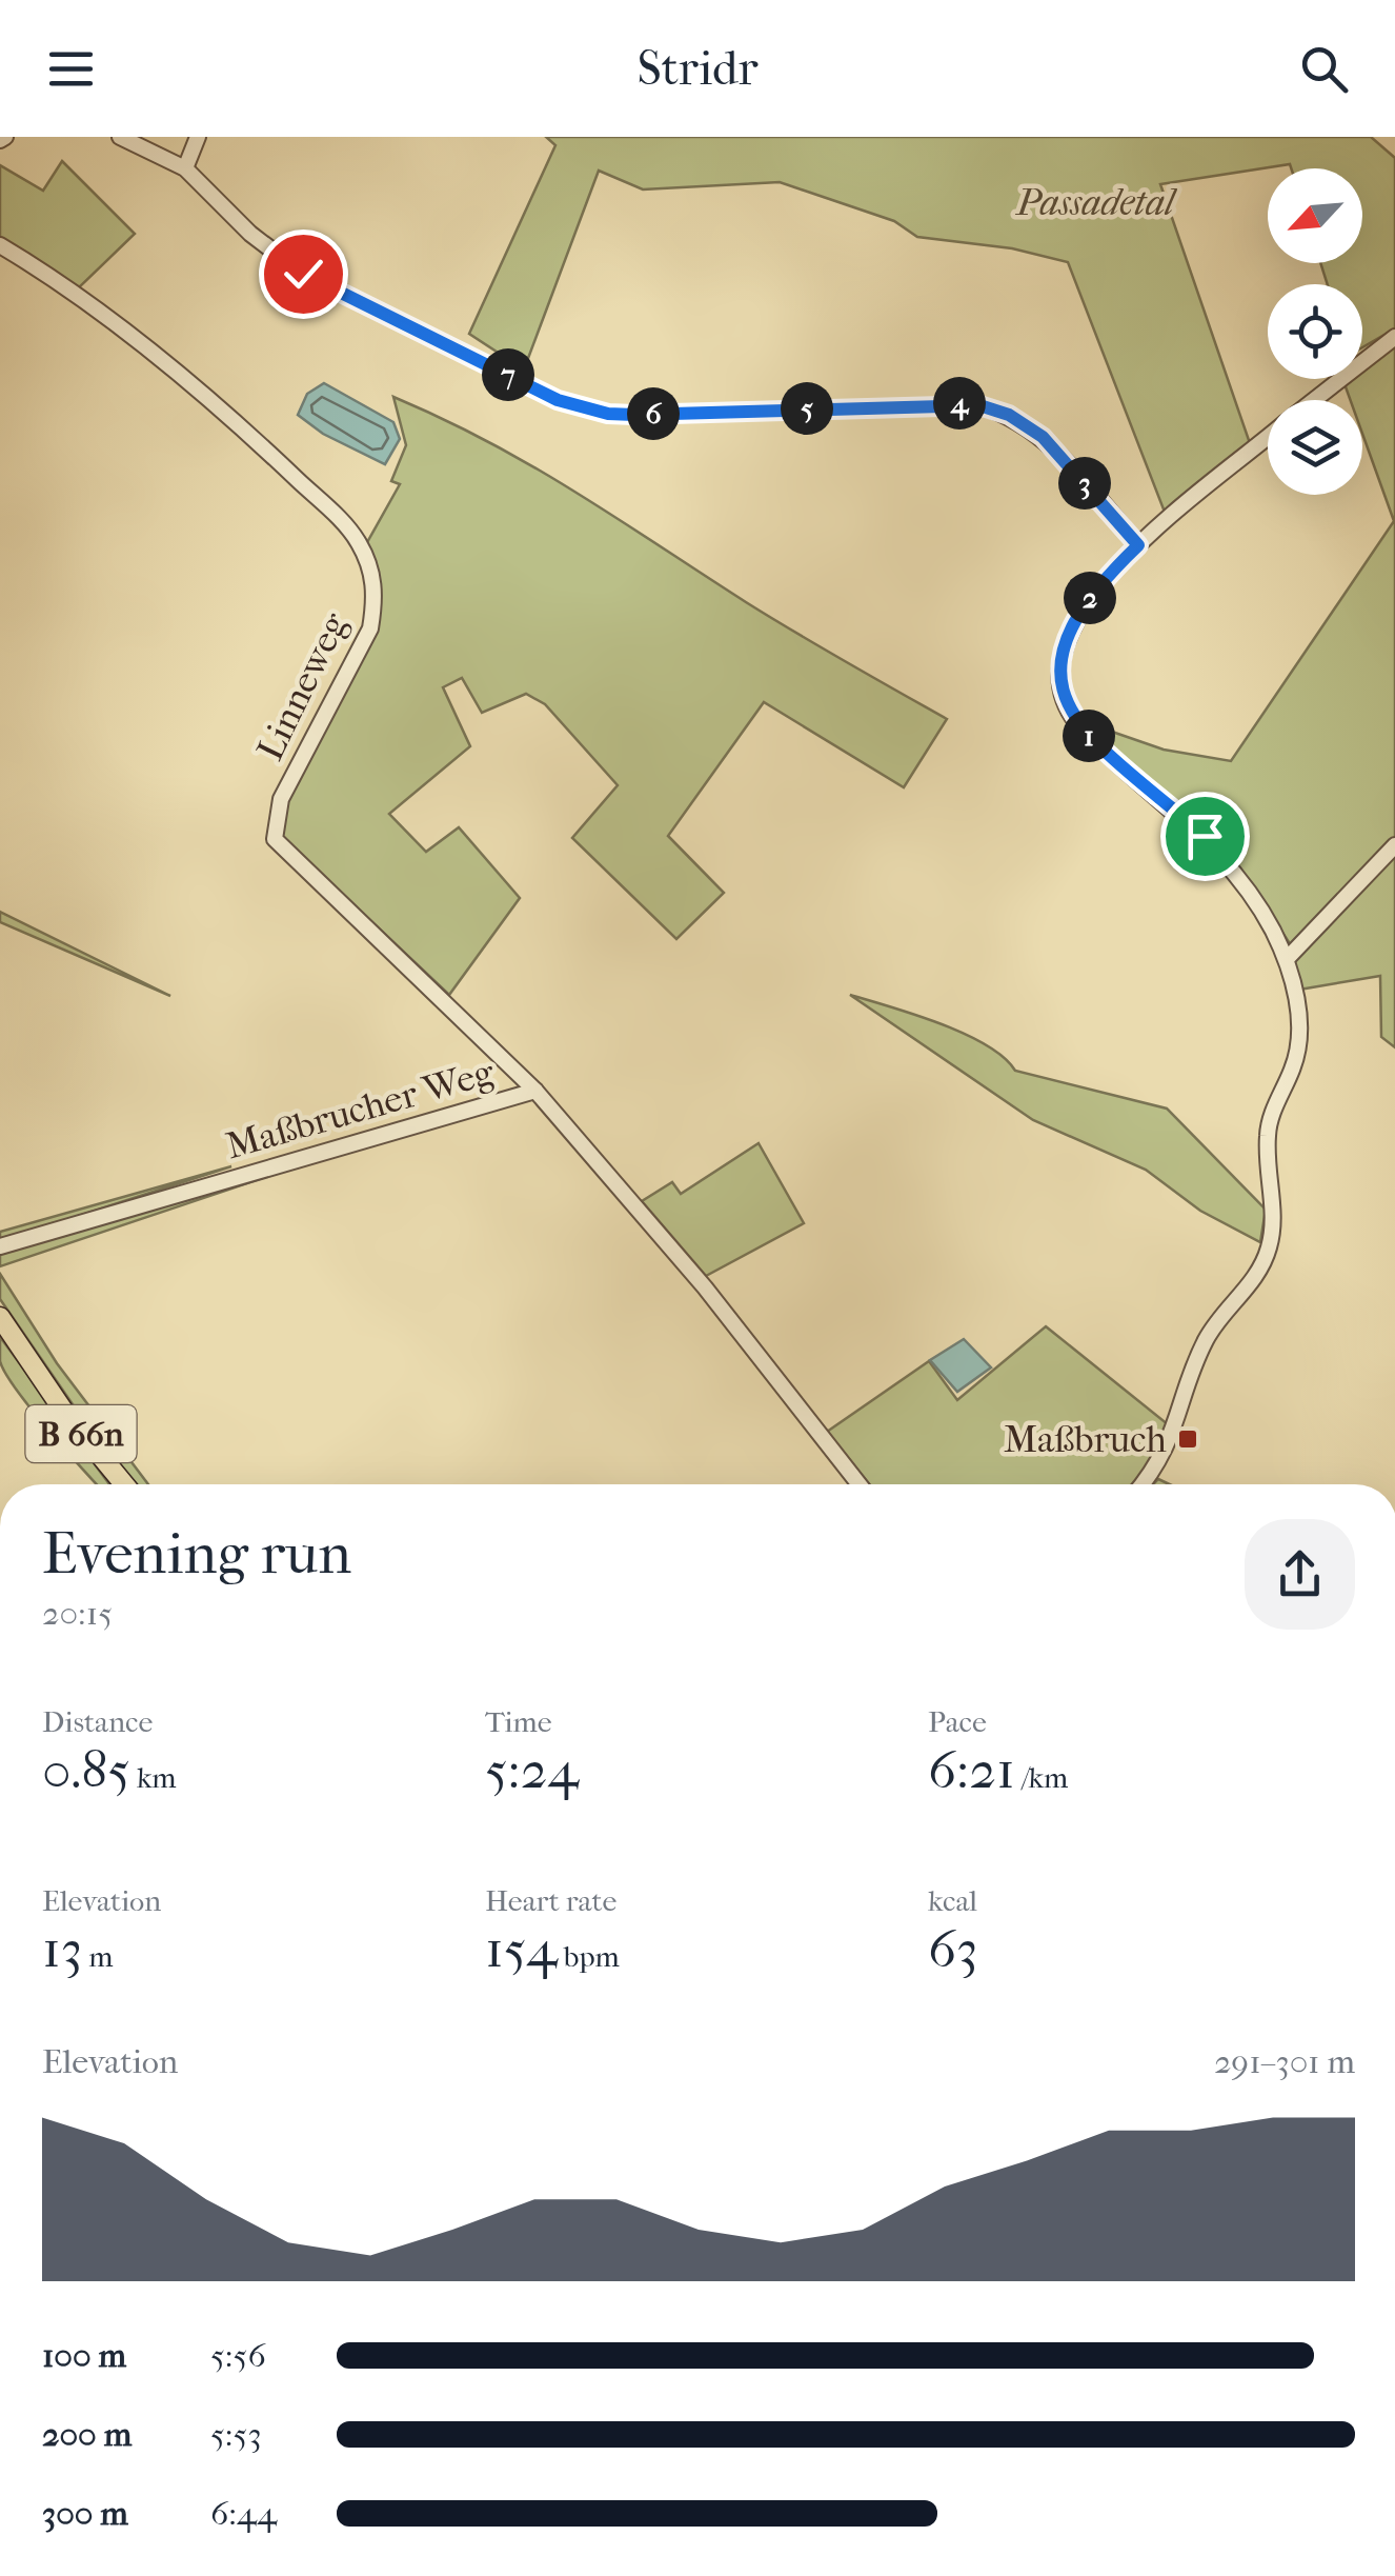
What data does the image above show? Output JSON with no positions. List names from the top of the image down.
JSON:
{
  "streets": {
    "main road": ["B 66n"],
    "street": ["Linneweg", "Maßbrucher Weg"]
  },
  "crossings": [
    ["Linneweg", "Maßbrucher Weg"]
  ],
  "parks": ["Passadetal"],
  "places": {
    "transit": ["Maßbruch"]
  },
  "north": "bottom left",
  "page": {
    "header": "Stridr",
    "pins": [
      "7",
      "4",
      "5",
      "6",
      "3",
      "2",
      "1"
    ],
    "heading": ["Evening run", "20:15"],
    "stats": [
      ["Distance", "0.85 km"],
      ["Time", "5:24"],
      ["Pace", "6:21 /km"],
      ["Elevation", "13 m"],
      ["Heart rate", "154 bpm"],
      ["kcal", "63"]
    ],
    "chart": ["Elevation", "291–301 m"],
    "list": [
      {
        "name": "100 m",
        "note": "5:56"
      },
      {
        "name": "200 m",
        "note": "5:53"
      },
      {
        "name": "300 m",
        "note": "6:44"
      }
    ]
  }
}
